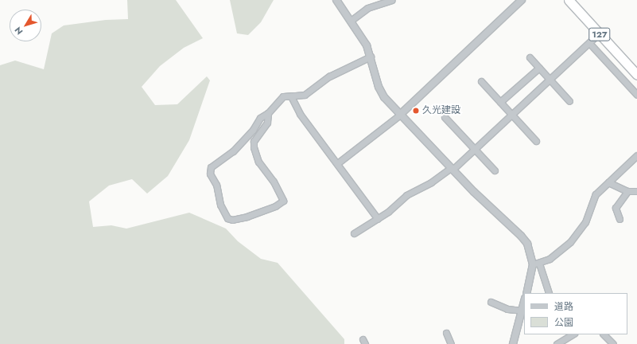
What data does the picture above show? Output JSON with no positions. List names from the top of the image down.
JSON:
{
  "streets": {
    "highway": ["127"]
  },
  "places": ["久光建設"],
  "legend": ["道路", "公園"],
  "north": "bottom left"
}
